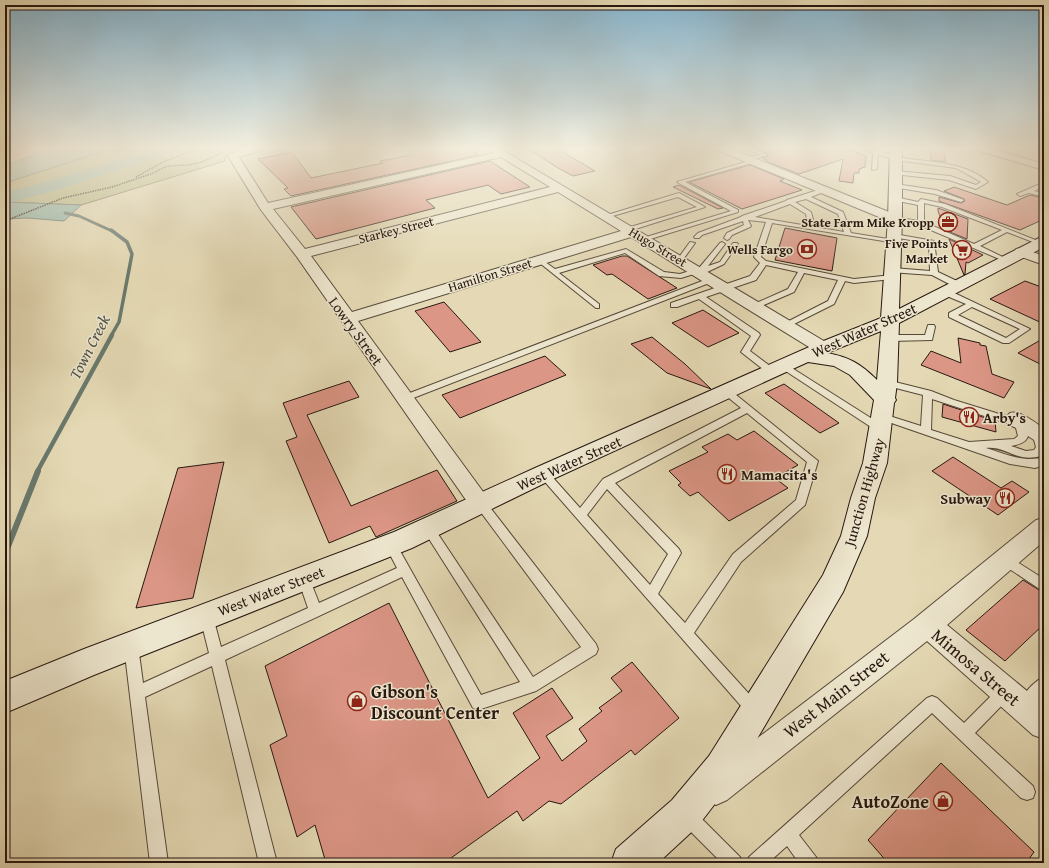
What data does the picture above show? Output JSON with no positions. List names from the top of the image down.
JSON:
{
  "streets": {
    "street": [
      "Starkey Street",
      "Hugo Street",
      "Hamilton Street",
      "West Water Street",
      "Lowry Street",
      "Junction Highway",
      "Mimosa Street",
      "West Main Street"
    ]
  },
  "crossings": [
    ["Starkey Street", "Lowry Street"],
    ["Hugo Street", "Hamilton Street"],
    ["Hugo Street", "West Water Street"],
    ["Hamilton Street", "Lowry Street"],
    ["West Water Street", "Lowry Street"],
    ["West Water Street", "Junction Highway"],
    ["Junction Highway", "West Main Street"],
    ["Mimosa Street", "West Main Street"]
  ],
  "water": ["Town Creek"],
  "places": {
    "office": ["State Farm Mike Kropp"],
    "bank": ["Wells Fargo"],
    "supermarket": ["Five Points Market"],
    "restaurant": ["Arby's", "Mamacita's", "Subway"],
    "shop": ["Gibson's Discount Center", "AutoZone"]
  }
}
